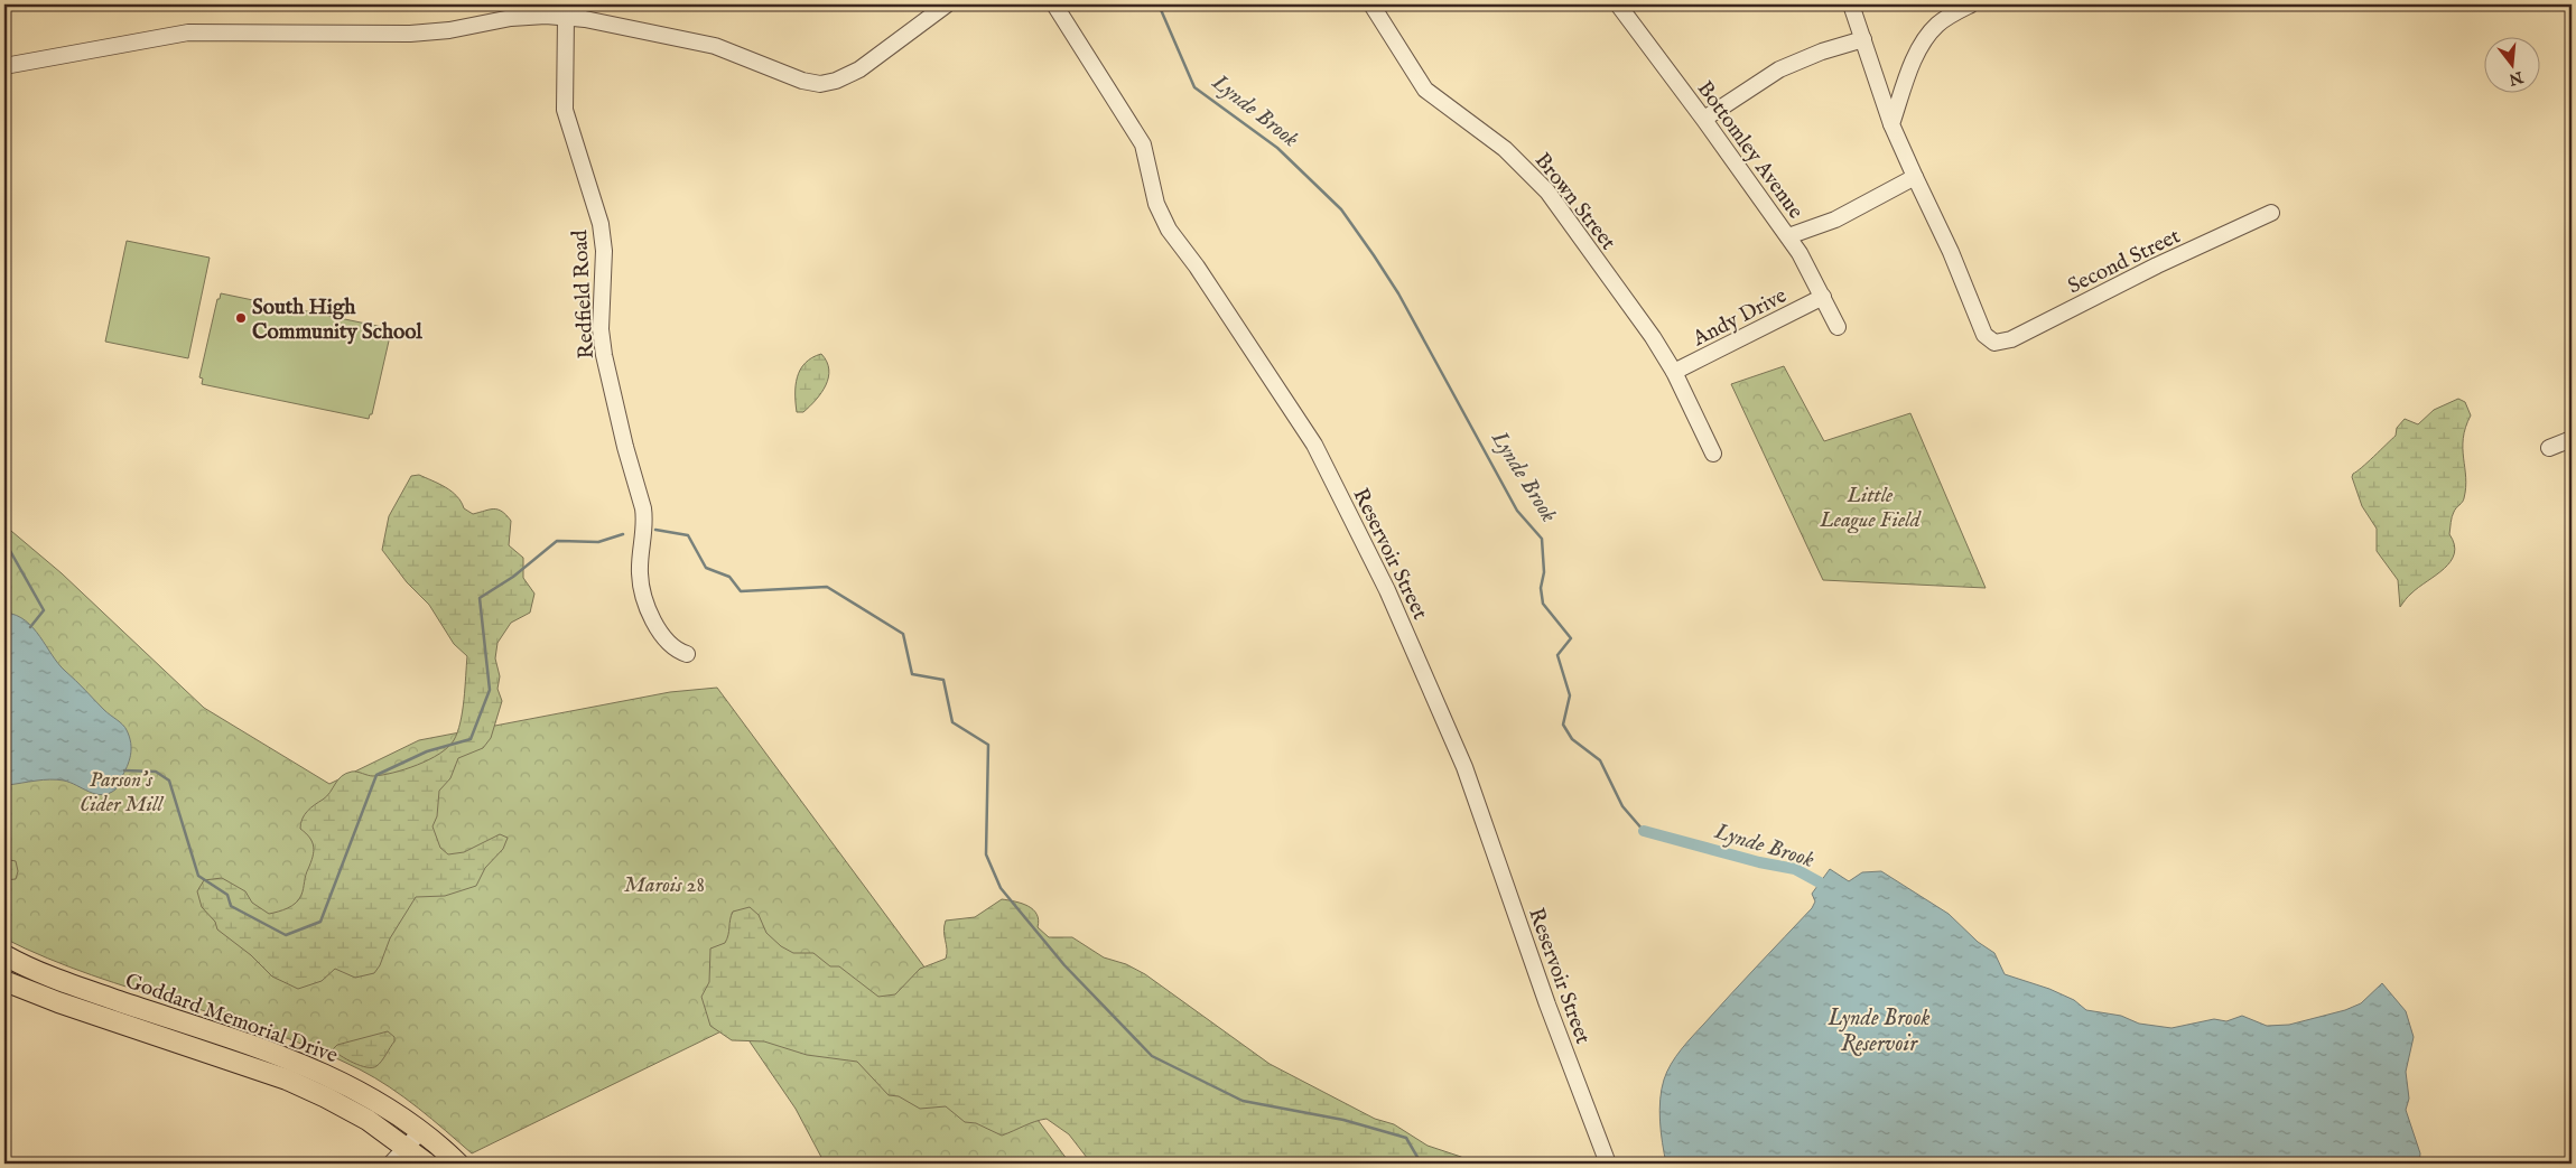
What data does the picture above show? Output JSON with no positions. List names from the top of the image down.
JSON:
{
  "streets": {
    "main road": ["Goddard Memorial Drive"],
    "street": [
      "Bottomley Avenue",
      "Brown Street",
      "Second Street",
      "Redfield Road",
      "Andy Drive",
      "Reservoir Street"
    ]
  },
  "crossings": [
    ["Bottomley Avenue", "Andy Drive"],
    ["Brown Street", "Andy Drive"]
  ],
  "water": ["Lynde Brook", "Lynde Brook Reservoir"],
  "parks": ["Little League Field", "Parson's Cider Mill", "Marois 28"],
  "places": ["South High Community School"],
  "north": "bottom"
}
